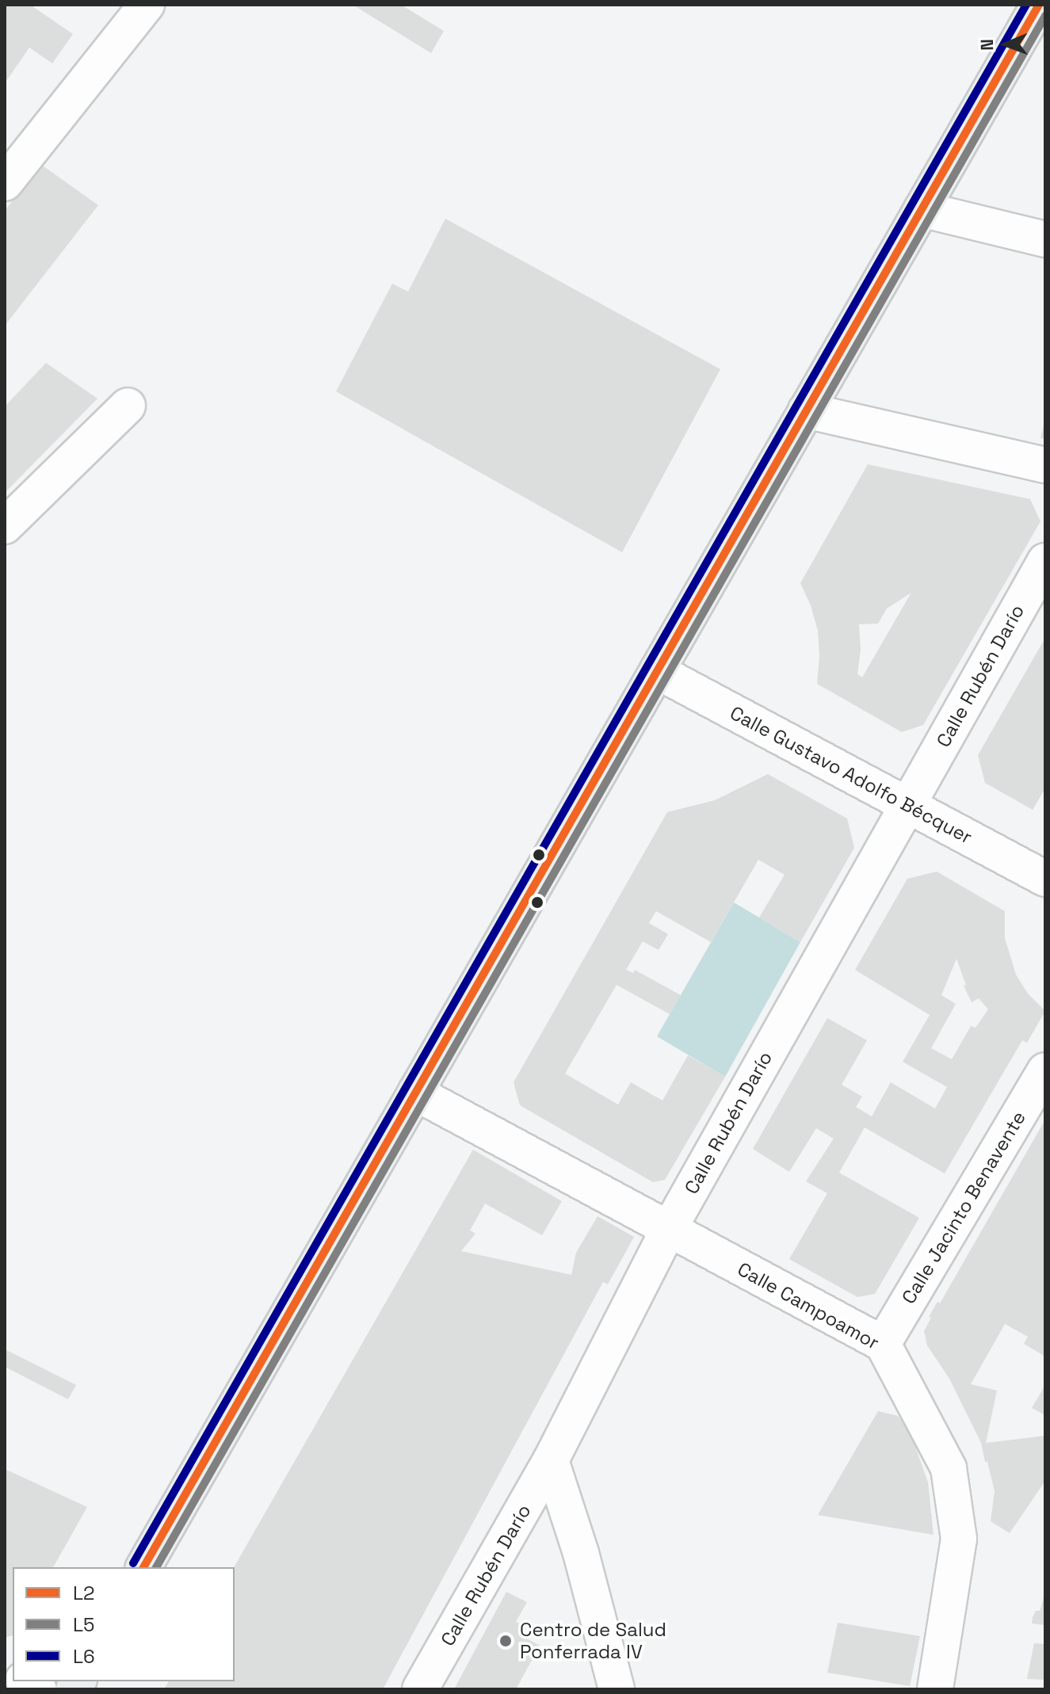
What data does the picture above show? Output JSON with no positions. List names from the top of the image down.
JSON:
{
  "streets": {
    "street": [
      "Calle Rubén Darío",
      "Calle Gustavo Adolfo Bécquer",
      "Calle Jacinto Benavente",
      "Calle Campoamor"
    ]
  },
  "crossings": [
    ["Calle Rubén Darío", "Calle Gustavo Adolfo Bécquer"],
    ["Calle Rubén Darío", "Calle Campoamor"],
    ["Calle Jacinto Benavente", "Calle Campoamor"]
  ],
  "places": ["Centro de Salud Ponferrada IV"],
  "lines": ["transit line L2", "transit line L6", "transit line L5"],
  "legend": ["L2", "L5", "L6"],
  "north": "left"
}
